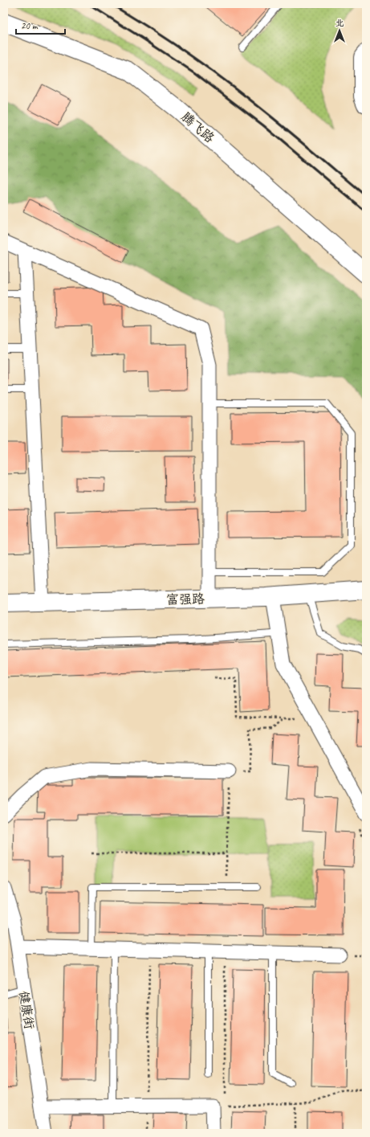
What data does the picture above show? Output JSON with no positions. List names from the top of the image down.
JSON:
{
  "streets": {
    "street": ["腾飞路", "富强路", "健康街"]
  },
  "scale_bar": "20 m",
  "north": "top"
}
